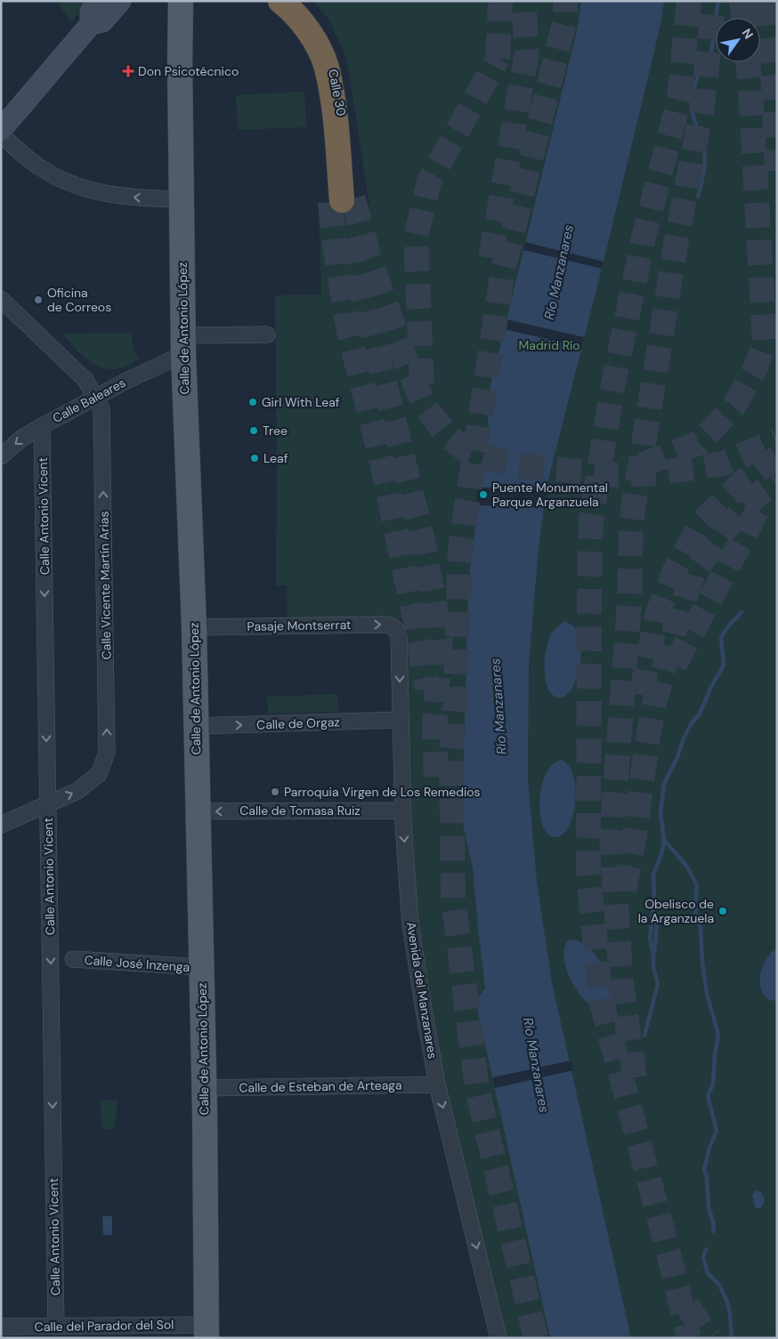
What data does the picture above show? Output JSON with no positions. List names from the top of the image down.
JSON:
{
  "streets": {
    "main road": ["Calle 30", "Calle de Antonio López"],
    "street": [
      "Calle Baleares",
      "Calle Antonio Vicent",
      "Calle Vicente Martín Arias",
      "Pasaje Montserrat",
      "Calle de Orgaz",
      "Calle de Tomasa Ruiz",
      "Calle José Inzenga",
      "Avenida del Manzanares",
      "Calle de Esteban de Arteaga",
      "Calle del Parador del Sol"
    ]
  },
  "crossings": [
    ["Calle de Antonio López", "Calle Baleares"],
    ["Calle de Antonio López", "Pasaje Montserrat"],
    ["Calle de Antonio López", "Calle de Orgaz"],
    ["Calle de Antonio López", "Calle de Tomasa Ruiz"],
    ["Calle de Antonio López", "Calle José Inzenga"],
    ["Calle de Antonio López", "Calle de Esteban de Arteaga"],
    ["Calle de Antonio López", "Calle del Parador del Sol"],
    ["Calle Baleares", "Calle Antonio Vicent"],
    ["Calle Baleares", "Calle Vicente Martín Arias"],
    ["Calle Antonio Vicent", "Calle Vicente Martín Arias"],
    ["Calle Antonio Vicent", "Calle del Parador del Sol"],
    ["Pasaje Montserrat", "Avenida del Manzanares"],
    ["Calle de Orgaz", "Avenida del Manzanares"],
    ["Calle de Tomasa Ruiz", "Avenida del Manzanares"],
    ["Avenida del Manzanares", "Calle de Esteban de Arteaga"]
  ],
  "one_way": [
    "Calle Antonio Vicent",
    "Calle Vicente Martín Arias",
    "Pasaje Montserrat",
    "Calle de Orgaz",
    "Calle de Tomasa Ruiz",
    "Avenida del Manzanares"
  ],
  "water": ["Río Manzanares"],
  "parks": ["Madrid Río"],
  "places": {
    "health": ["Don Psicotécnico"],
    "other": [
      "Oficina de Correos",
      "Girl With Leaf",
      "Tree",
      "Leaf",
      "Puente Monumental Parque Arganzuela",
      "Parroquia Virgen de Los Remedios",
      "Obelisco de la Arganzuela"
    ]
  },
  "north": "top right"
}
